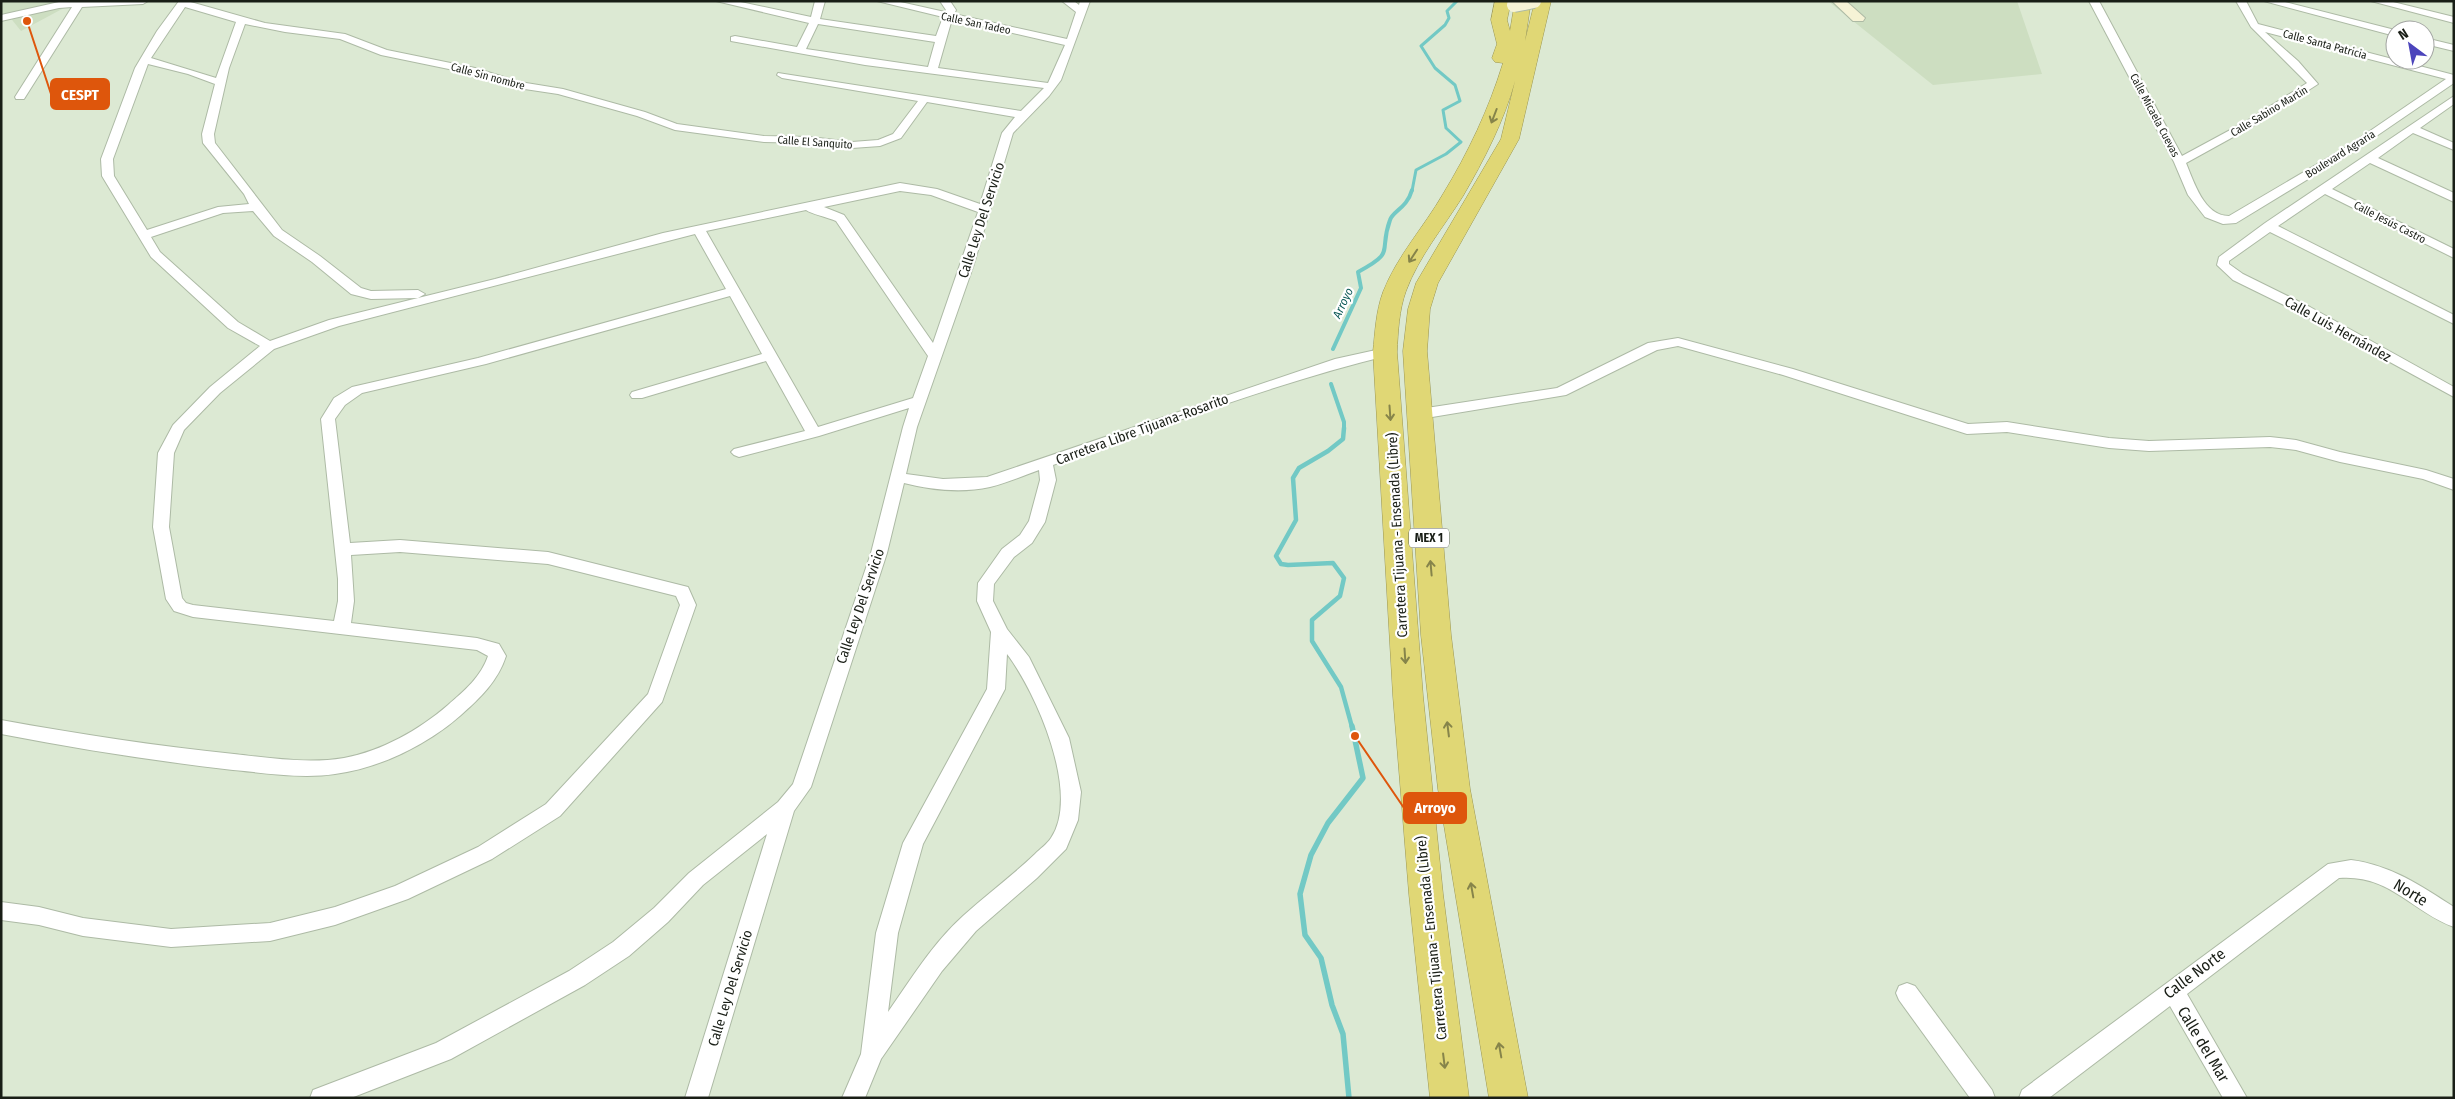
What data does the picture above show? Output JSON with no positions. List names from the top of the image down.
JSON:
{
  "streets": {
    "highway": ["Carretera Tijuana - Ensenada (Libre)", "MEX 1"],
    "street": [
      "Calle San Tadeo",
      "Calle Santa Patricia",
      "Calle Sin nombre",
      "Calle Sabino Martín",
      "Calle Micaela Cuevas",
      "Calle El Sanquito",
      "Boulevard Agraria",
      "Calle Ley Del Servicio",
      "Calle Jesús Castro",
      "Calle Luis Hernández",
      "Carretera Libre Tijuana-Rosarito",
      "Norte",
      "Calle Norte",
      "Calle del Mar"
    ]
  },
  "crossings": [
    ["Calle Santa Patricia", "Calle Sabino Martín"],
    ["Calle Santa Patricia", "Boulevard Agraria"],
    ["Calle Sin nombre", "Calle El Sanquito"],
    ["Calle Sabino Martín", "Calle Micaela Cuevas"],
    ["Calle Micaela Cuevas", "Boulevard Agraria"],
    ["Boulevard Agraria", "Calle Jesús Castro"],
    ["Boulevard Agraria", "Calle Luis Hernández"],
    ["Calle Ley Del Servicio", "Carretera Libre Tijuana-Rosarito"],
    ["Carretera Libre Tijuana-Rosarito", "Carretera Tijuana - Ensenada (Libre)"],
    ["Norte", "Calle Norte"],
    ["Calle Norte", "Calle del Mar"]
  ],
  "water": ["Arroyo"],
  "places": ["CESPT", "Arroyo"],
  "north": "top left"
}
